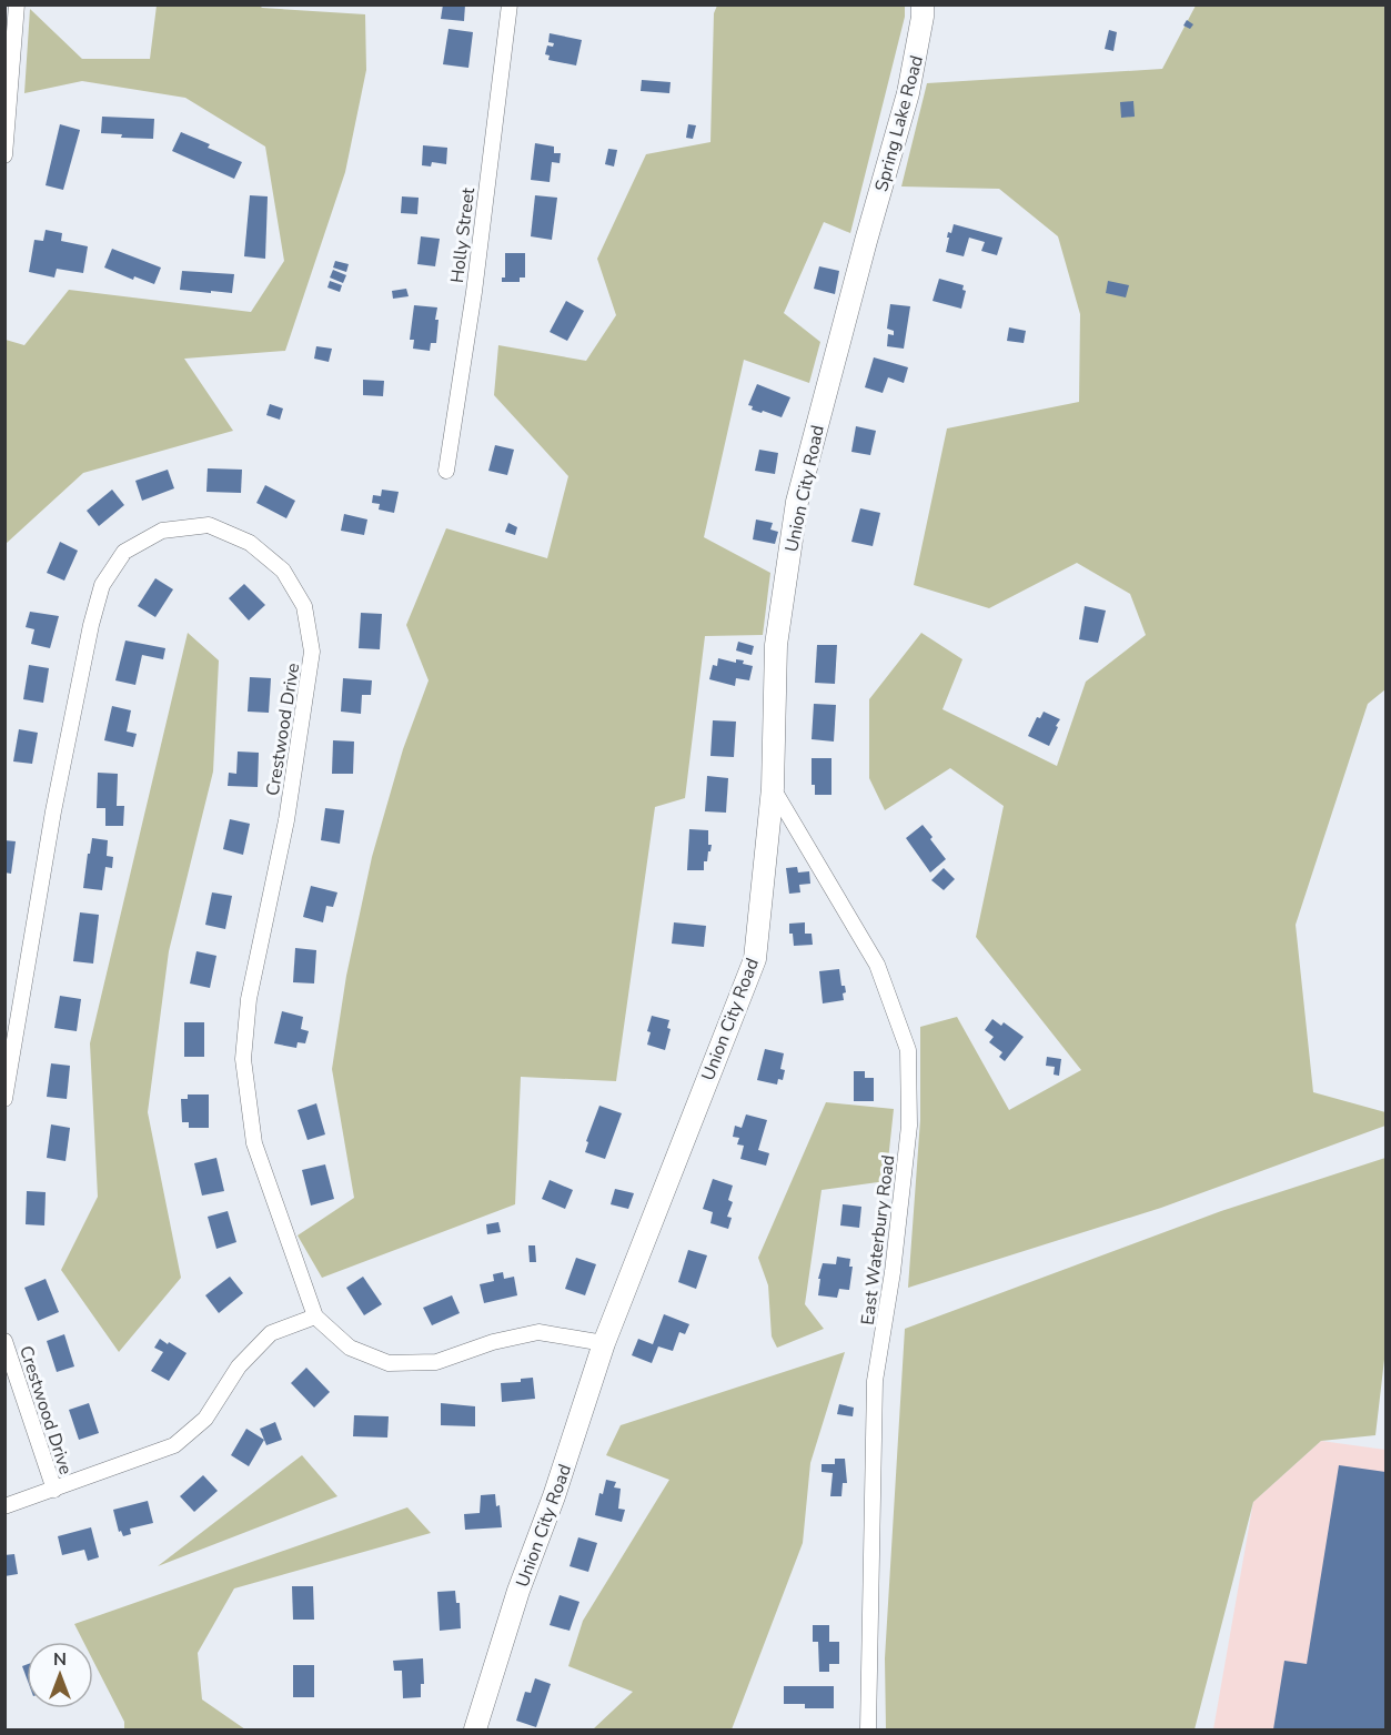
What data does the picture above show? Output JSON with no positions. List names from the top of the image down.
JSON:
{
  "streets": {
    "main road": ["Spring Lake Road", "Union City Road"],
    "street": ["Holly Street", "Crestwood Drive", "East Waterbury Road"]
  },
  "crossings": [
    ["Spring Lake Road", "Union City Road"],
    ["Union City Road", "Crestwood Drive"],
    ["Union City Road", "East Waterbury Road"]
  ],
  "north": "top"
}
